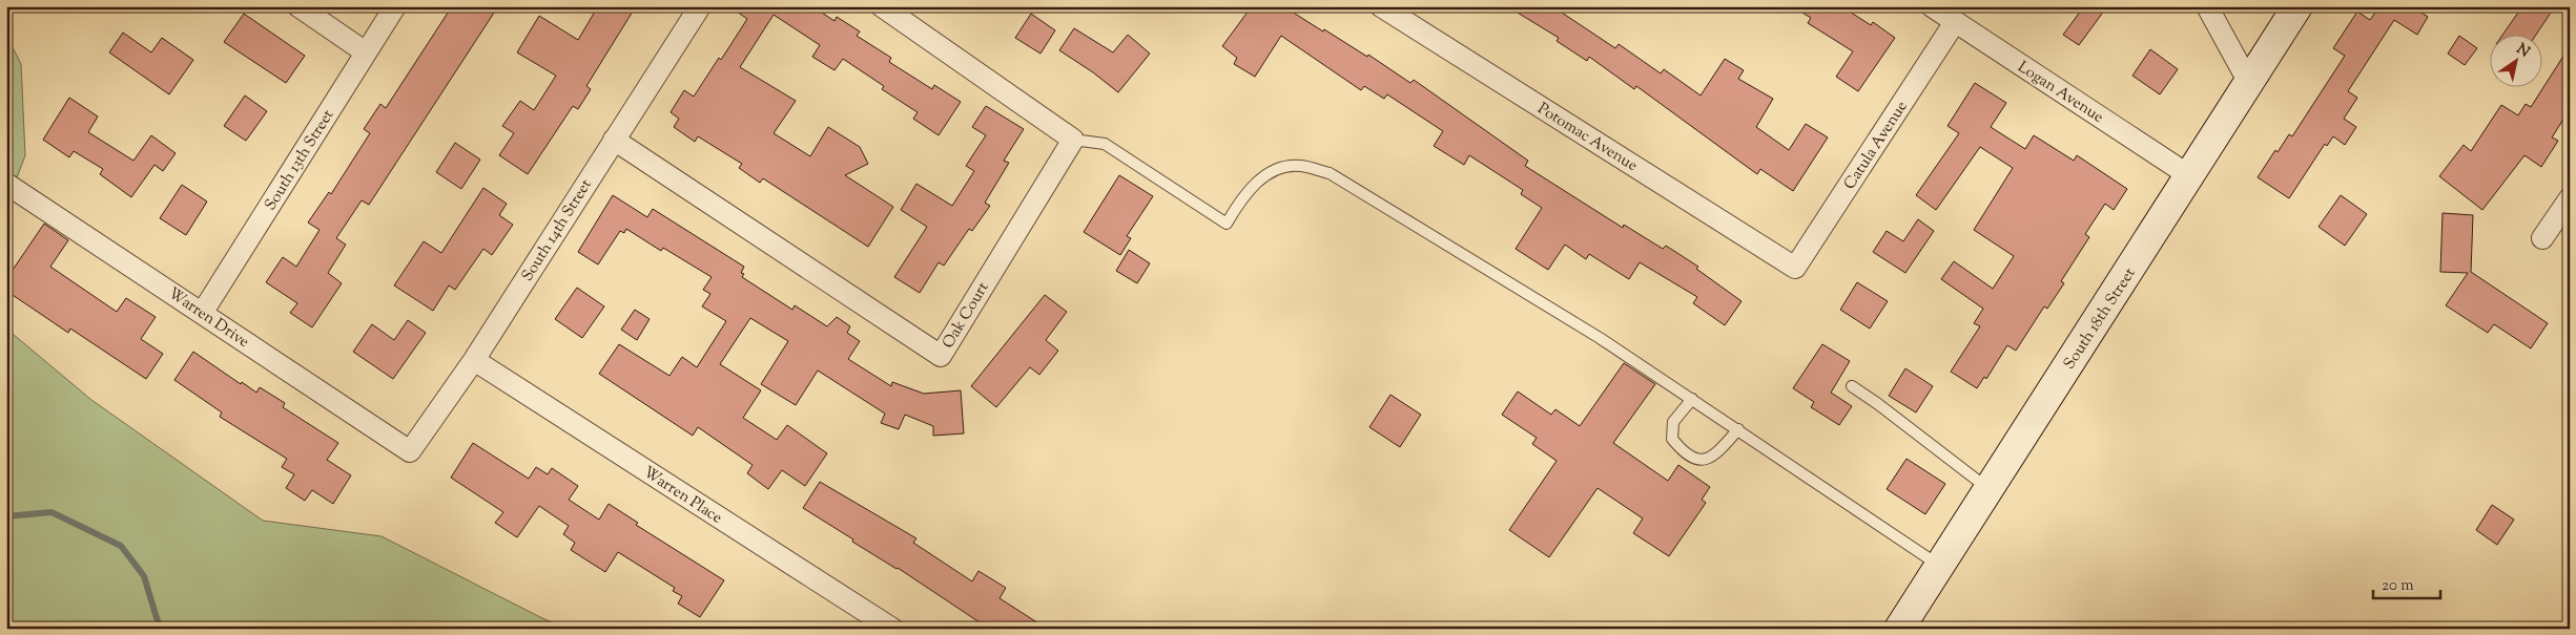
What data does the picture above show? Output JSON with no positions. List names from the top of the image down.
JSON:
{
  "streets": {
    "main road": ["South 18th Street"],
    "street": [
      "Logan Avenue",
      "Potomac Avenue",
      "Catula Avenue",
      "South 13th Street",
      "South 14th Street",
      "Oak Court",
      "Warren Drive",
      "Warren Place"
    ]
  },
  "crossings": [
    ["Logan Avenue", "Catula Avenue"],
    ["Logan Avenue", "South 18th Street"],
    ["Potomac Avenue", "Catula Avenue"],
    ["South 13th Street", "Warren Drive"],
    ["South 14th Street", "Oak Court"],
    ["South 14th Street", "Warren Drive"],
    ["South 14th Street", "Warren Place"]
  ],
  "scale_bar": "20 m",
  "north": "top right"
}
